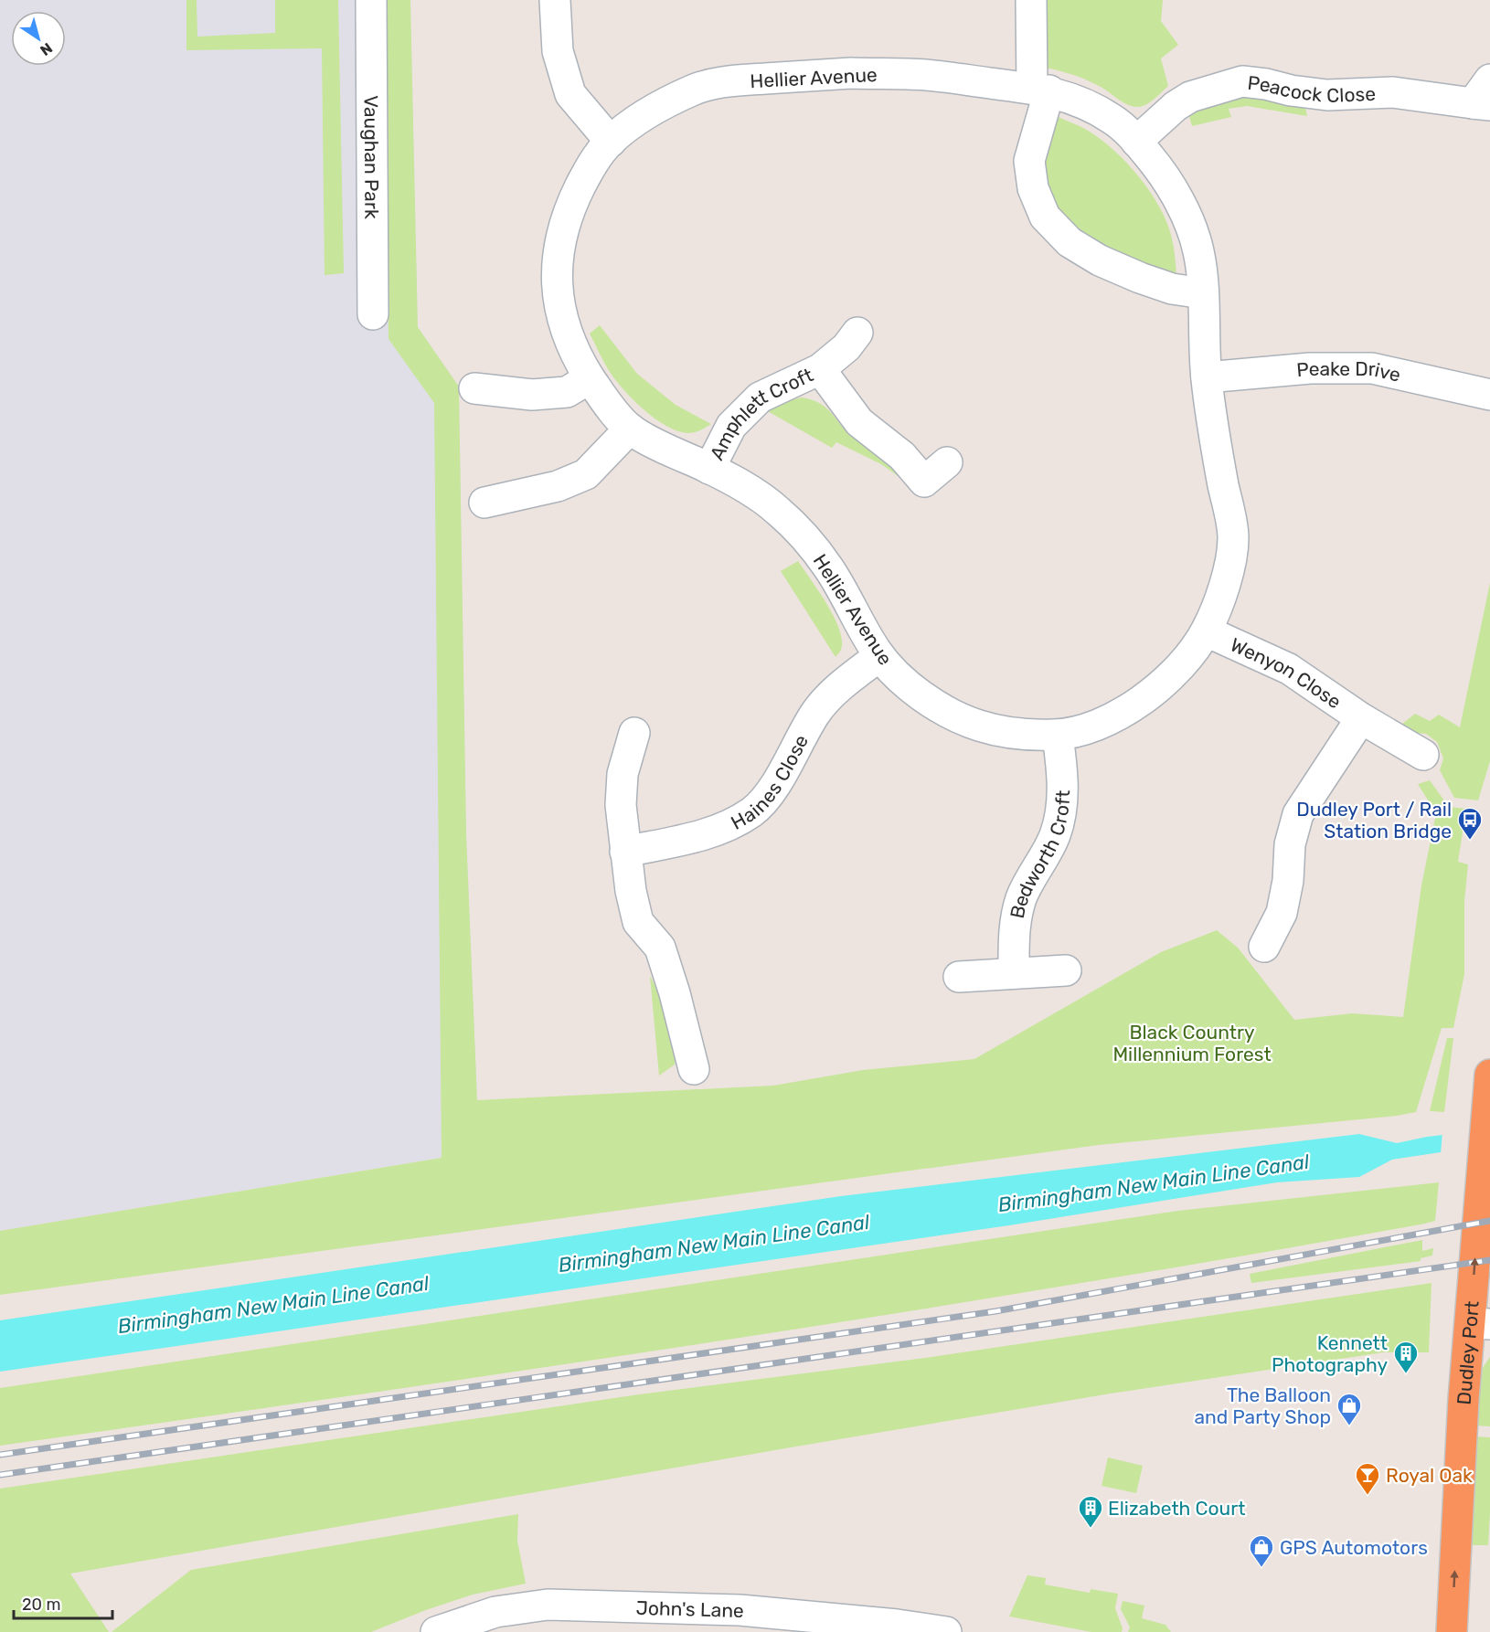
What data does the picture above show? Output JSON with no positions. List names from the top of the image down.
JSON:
{
  "streets": {
    "highway": ["Dudley Port"],
    "street": [
      "Hellier Avenue",
      "Peacock Close",
      "Vaughan Park",
      "Peake Drive",
      "Amphlett Croft",
      "Wenyon Close",
      "Haines Close",
      "Bedworth Croft",
      "John's Lane"
    ]
  },
  "crossings": [
    ["Hellier Avenue", "Peacock Close"],
    ["Hellier Avenue", "Peake Drive"],
    ["Hellier Avenue", "Amphlett Croft"],
    ["Hellier Avenue", "Wenyon Close"],
    ["Hellier Avenue", "Haines Close"],
    ["Hellier Avenue", "Bedworth Croft"]
  ],
  "one_way": ["Dudley Port"],
  "water": ["Birmingham New Main Line Canal"],
  "parks": ["Black Country Millennium Forest"],
  "places": {
    "bus stop": ["Dudley Port / Rail Station Bridge"],
    "building": ["Kennett Photography", "Elizabeth Court"],
    "shop": ["The Balloon and Party Shop", "GPS Automotors"],
    "bar": ["Royal Oak"]
  },
  "scale_bar": "20 m",
  "north": "bottom right"
}
